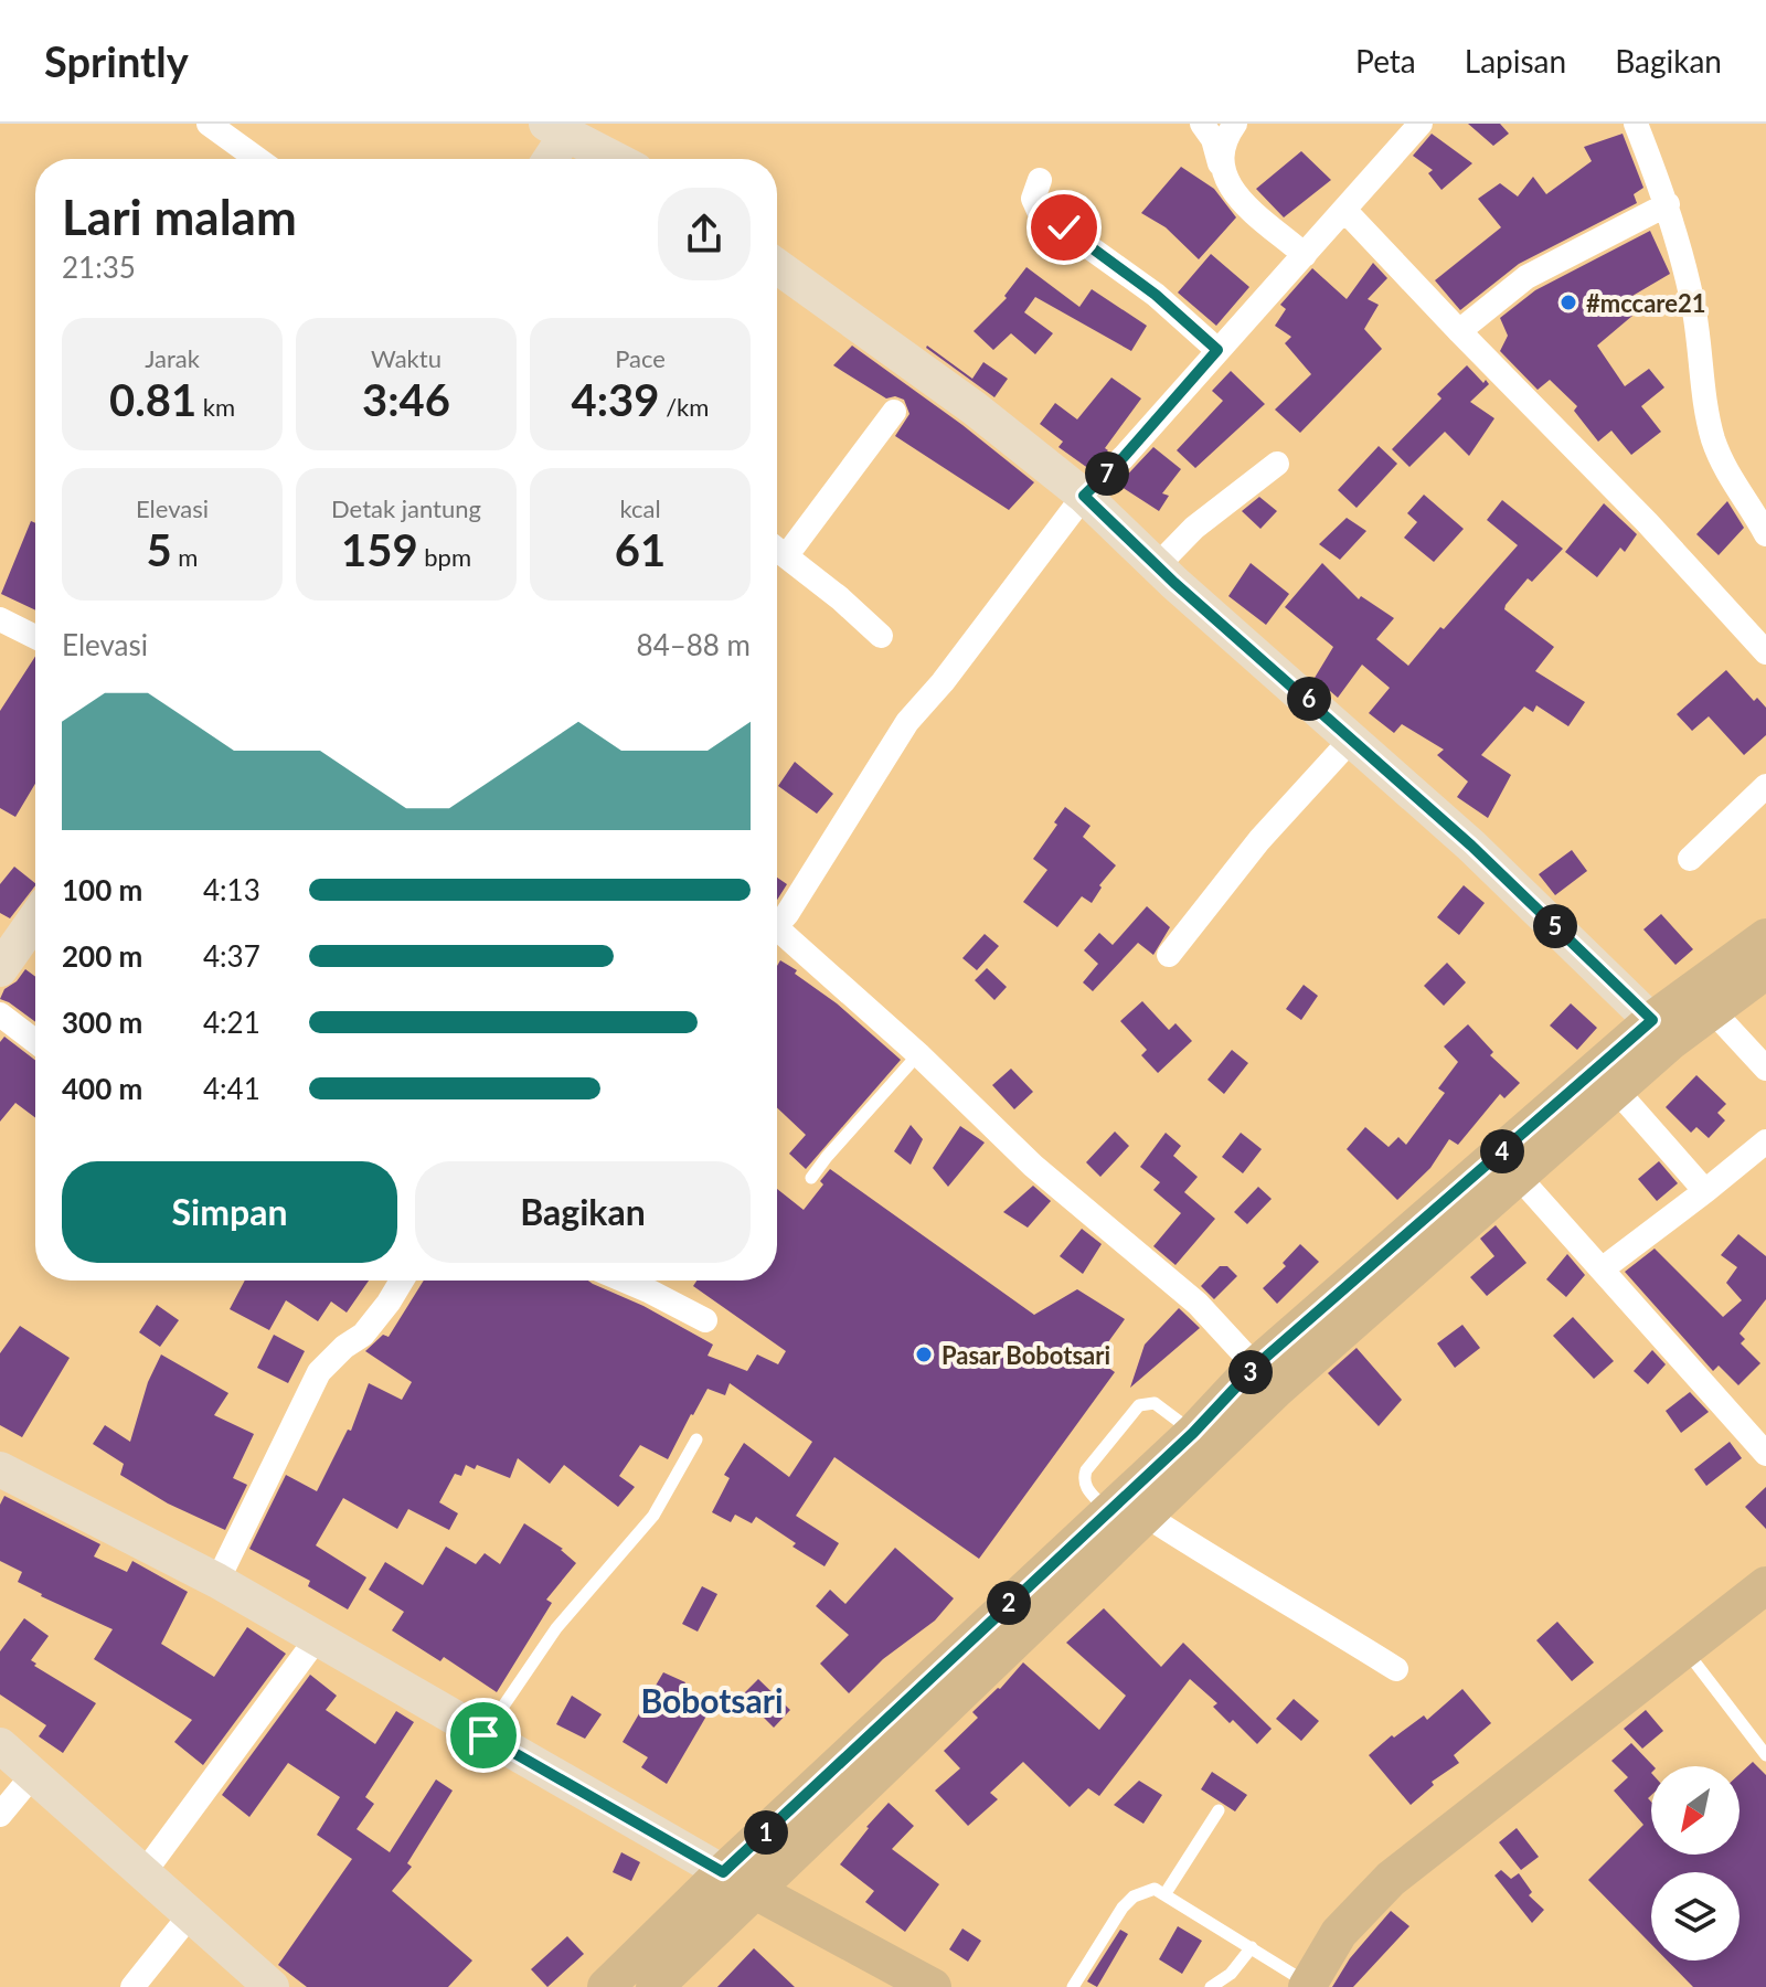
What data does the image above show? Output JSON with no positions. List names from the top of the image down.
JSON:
{
  "districts": ["Bobotsari"],
  "places": ["#mccare21", "Pasar Bobotsari"],
  "north": "bottom left",
  "page": {
    "header": "Sprintly",
    "nav": ["Peta", "Lapisan", "Bagikan"],
    "heading": ["Lari malam", "21:35"],
    "stats": [
      ["Jarak", "0.81 km"],
      ["Waktu", "3:46"],
      ["Pace", "4:39 /km"],
      ["Elevasi", "5 m"],
      ["Detak jantung", "159 bpm"],
      ["kcal", "61"]
    ],
    "pins": [
      "7",
      "6",
      "5",
      "4",
      "3",
      "2",
      "1"
    ],
    "chart": ["Elevasi", "84–88 m"],
    "list": [
      {
        "name": "100 m",
        "note": "4:13"
      },
      {
        "name": "200 m",
        "note": "4:37"
      },
      {
        "name": "300 m",
        "note": "4:21"
      },
      {
        "name": "400 m",
        "note": "4:41"
      }
    ],
    "buttons": ["Simpan", "Bagikan"]
  }
}
